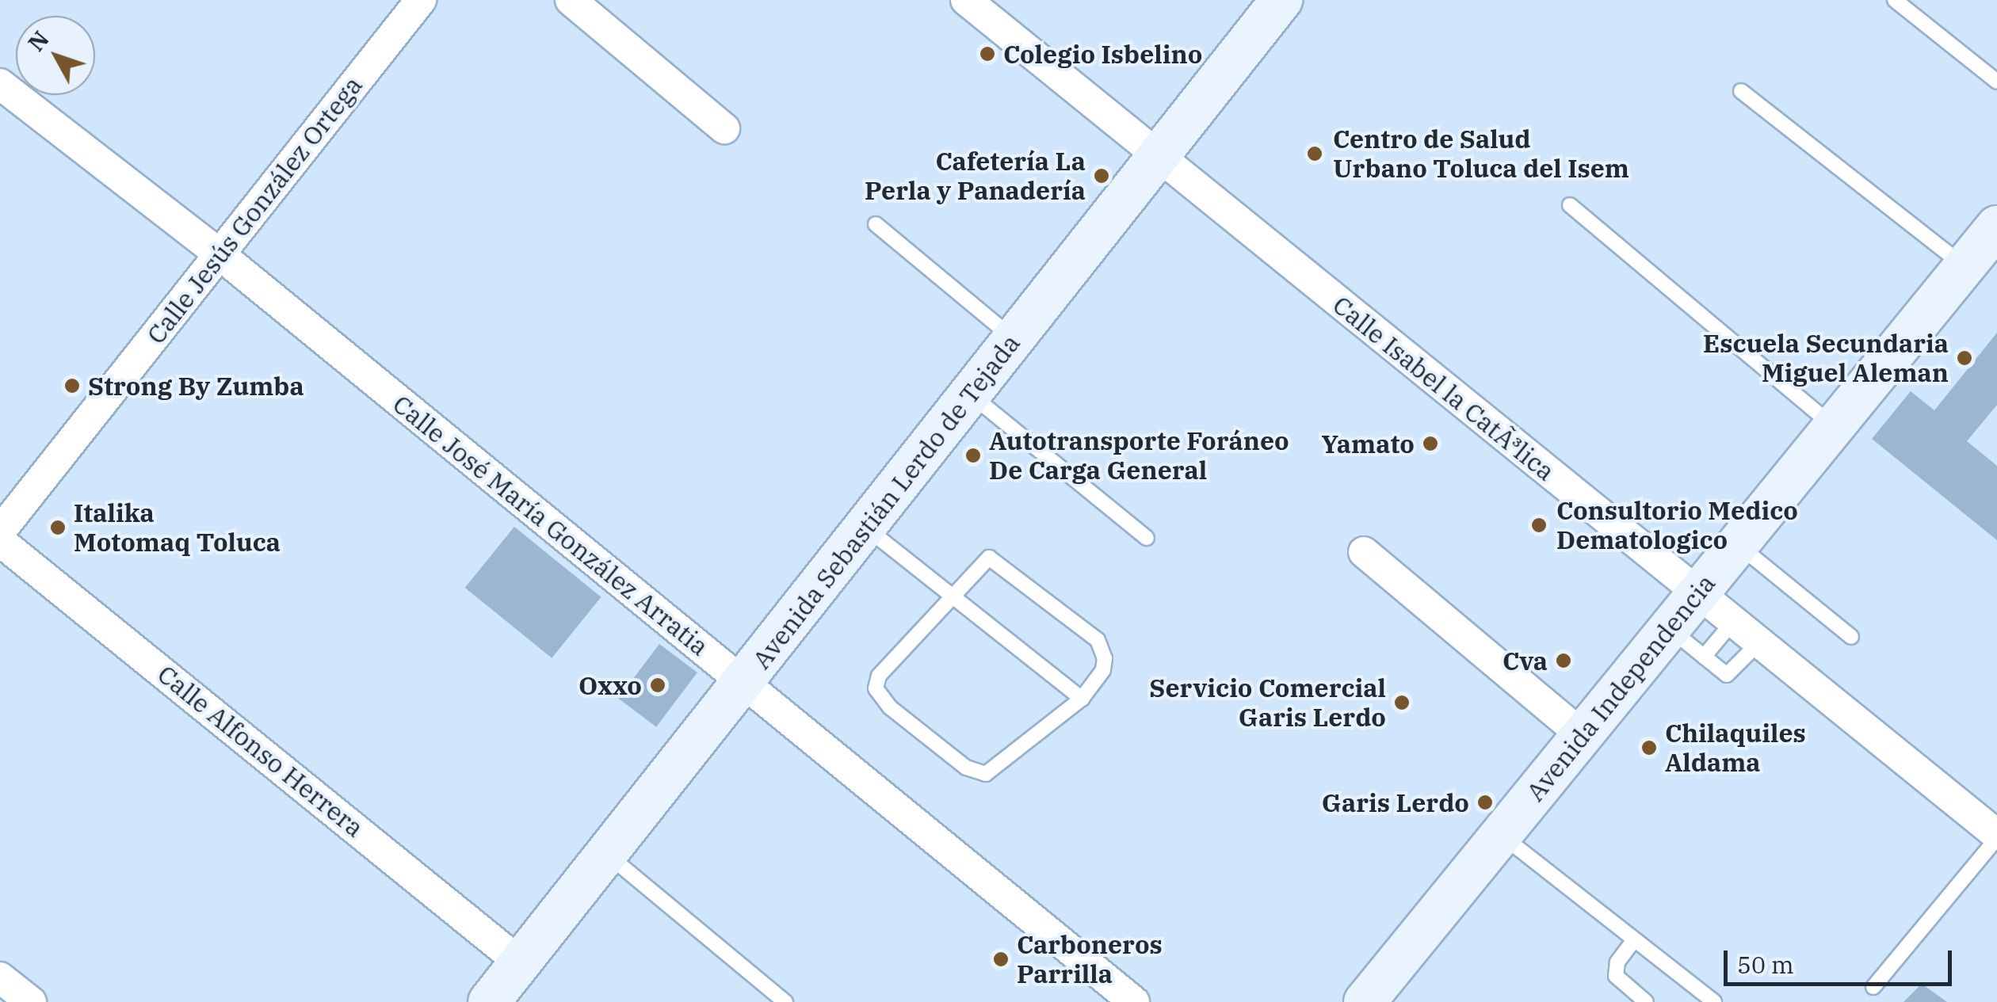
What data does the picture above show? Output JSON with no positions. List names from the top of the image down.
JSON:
{
  "streets": {
    "main road": ["Avenida Sebastián Lerdo de Tejada", "Avenida Independencia"],
    "street": [
      "Calle Jesús González Ortega",
      "Calle Isabel la CatÃ³lica",
      "Calle José María González Arratia",
      "Calle Alfonso Herrera"
    ]
  },
  "crossings": [
    ["Calle Jesús González Ortega", "Calle José María González Arratia"],
    ["Calle Isabel la CatÃ³lica", "Avenida Sebastián Lerdo de Tejada"],
    ["Calle Isabel la CatÃ³lica", "Avenida Independencia"],
    ["Avenida Sebastián Lerdo de Tejada", "Calle José María González Arratia"],
    ["Avenida Sebastián Lerdo de Tejada", "Calle Alfonso Herrera"]
  ],
  "places": [
    "Colegio Isbelino",
    "Centro de Salud Urbano Toluca del Isem",
    "Cafetería La Perla y Panadería",
    "Escuela Secundaria Miguel Aleman",
    "Strong By Zumba",
    "Yamato",
    "Autotransporte Foráneo De Carga General",
    "Consultorio Medico Dematologico",
    "Italika Motomaq Toluca",
    "Cva",
    "Oxxo",
    "Servicio Comercial Garis Lerdo",
    "Chilaquiles Aldama",
    "Garis Lerdo",
    "Carboneros Parrilla"
  ],
  "scale_bar": "50 m",
  "north": "top left"
}
